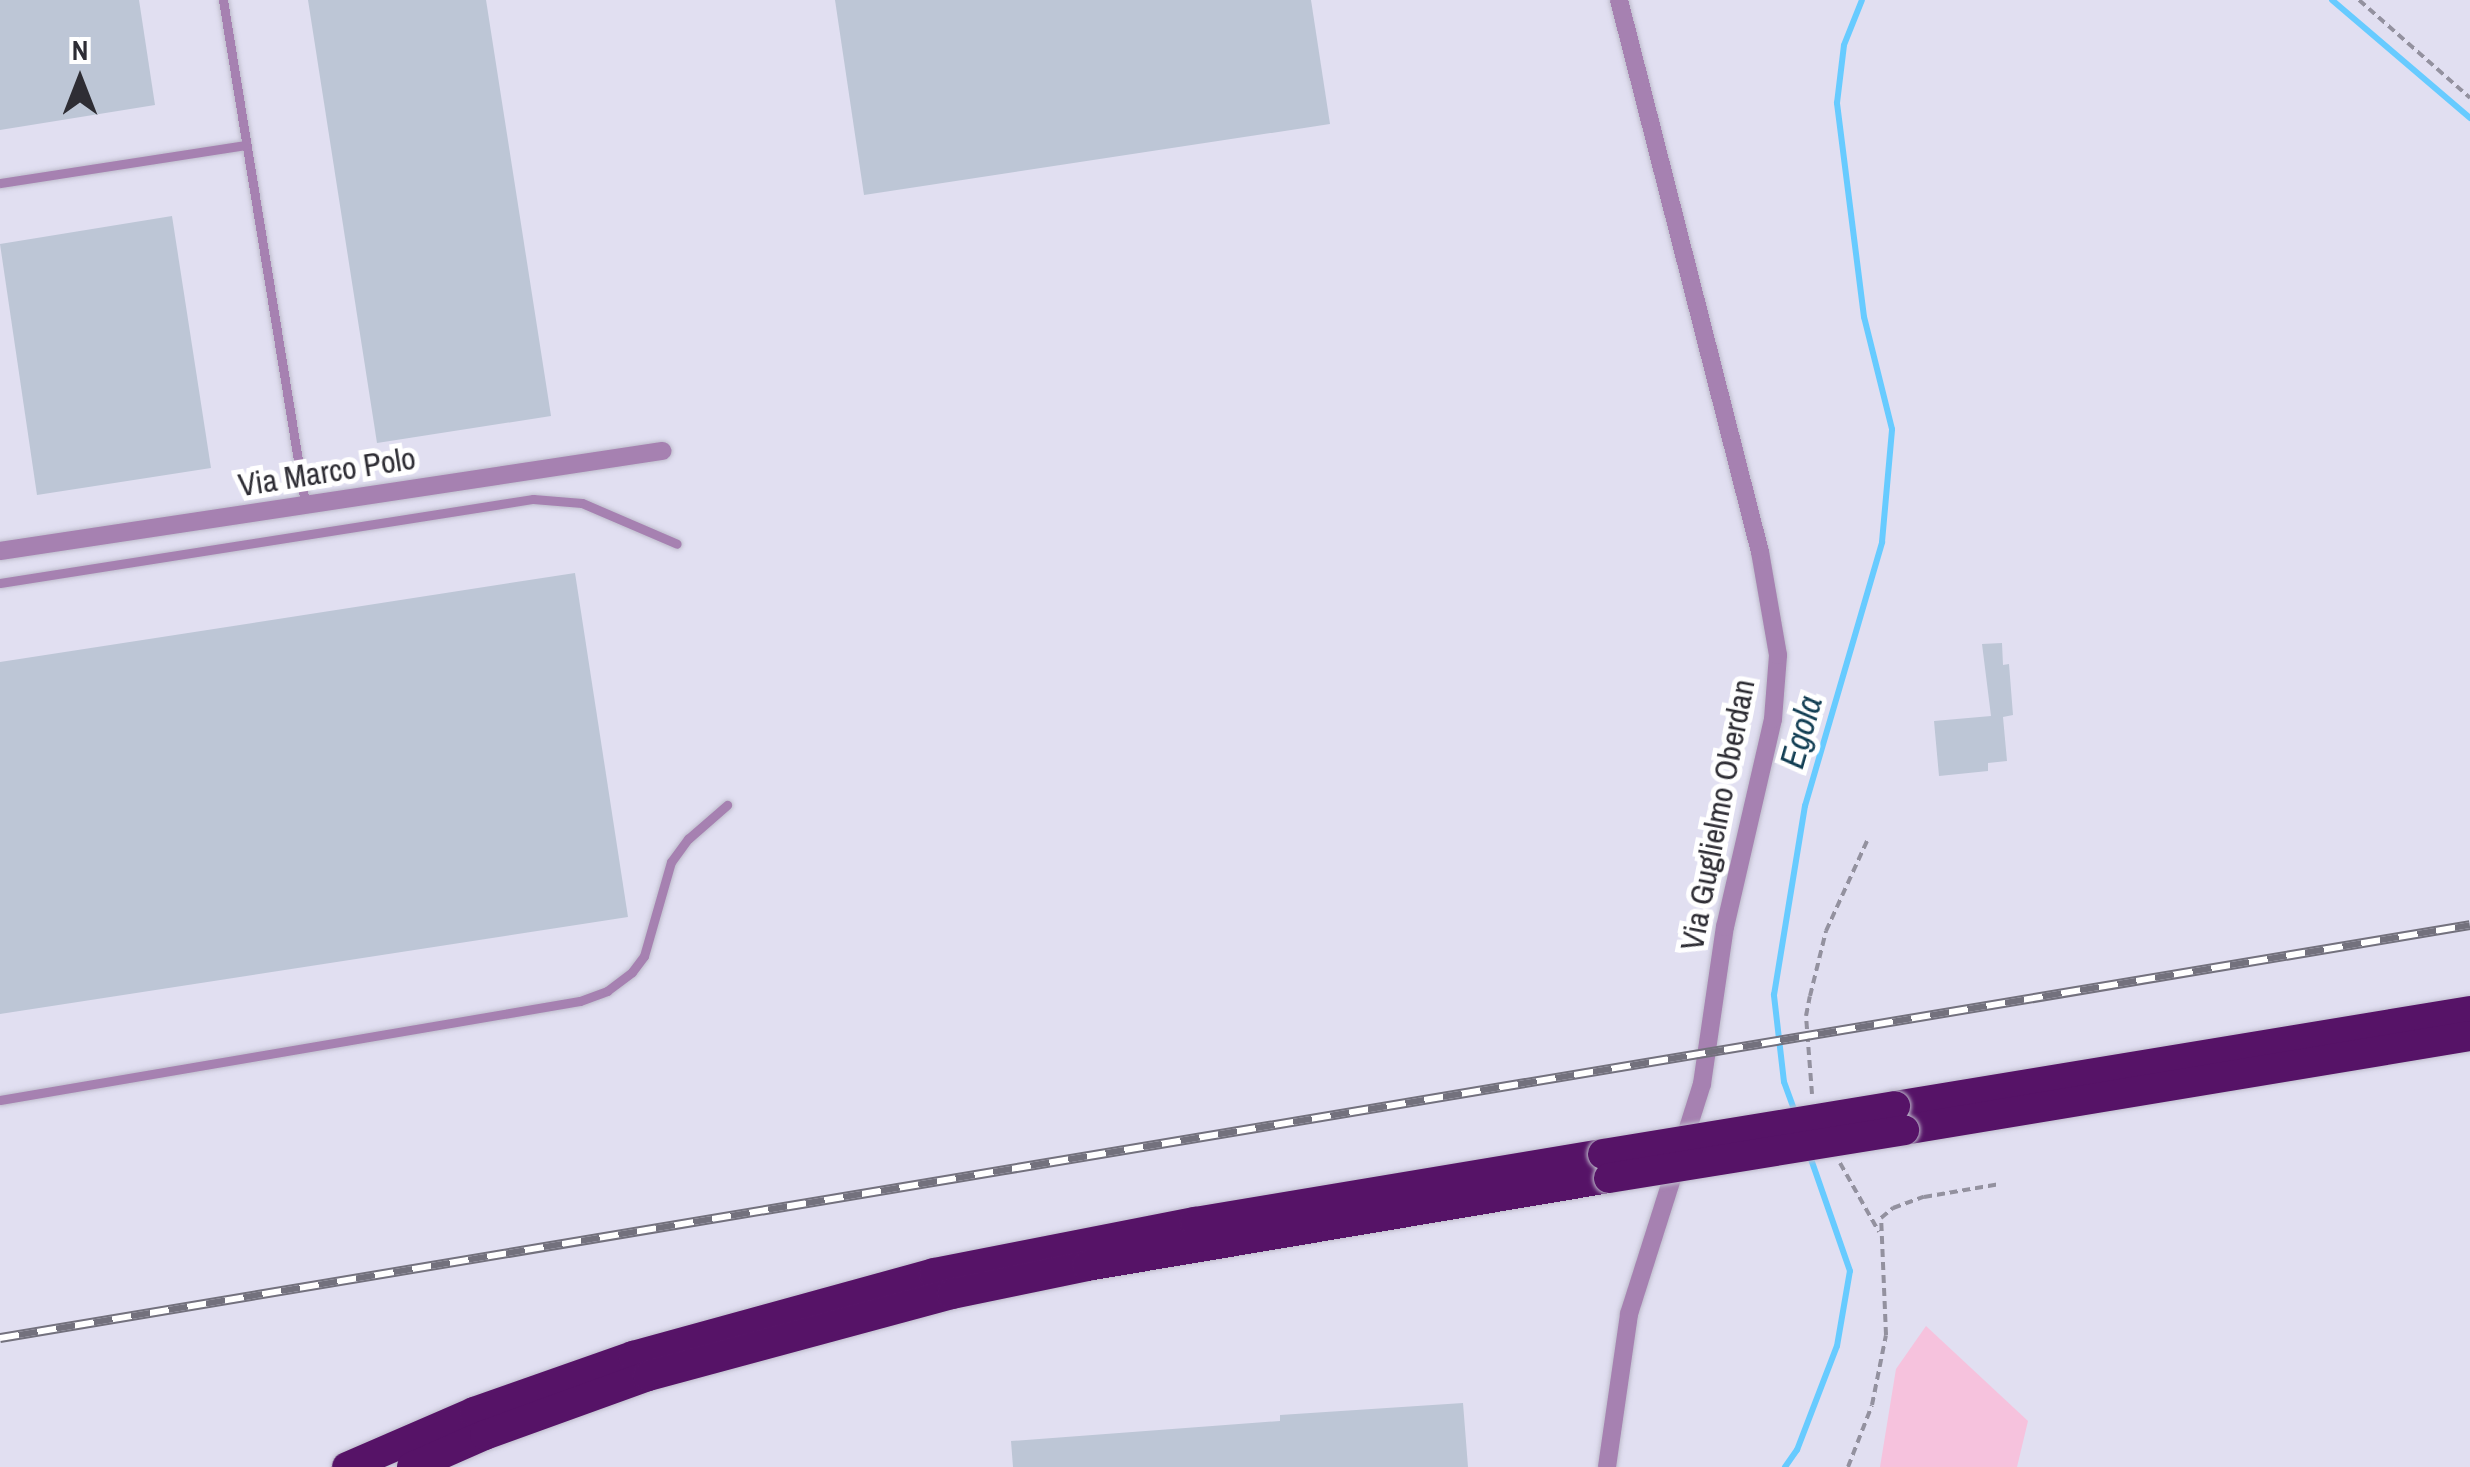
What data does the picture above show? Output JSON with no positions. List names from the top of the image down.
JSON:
{
  "streets": {
    "street": ["Via Marco Polo", "Via Guglielmo Oberdan"]
  },
  "water": ["Egola"],
  "north": "top"
}
